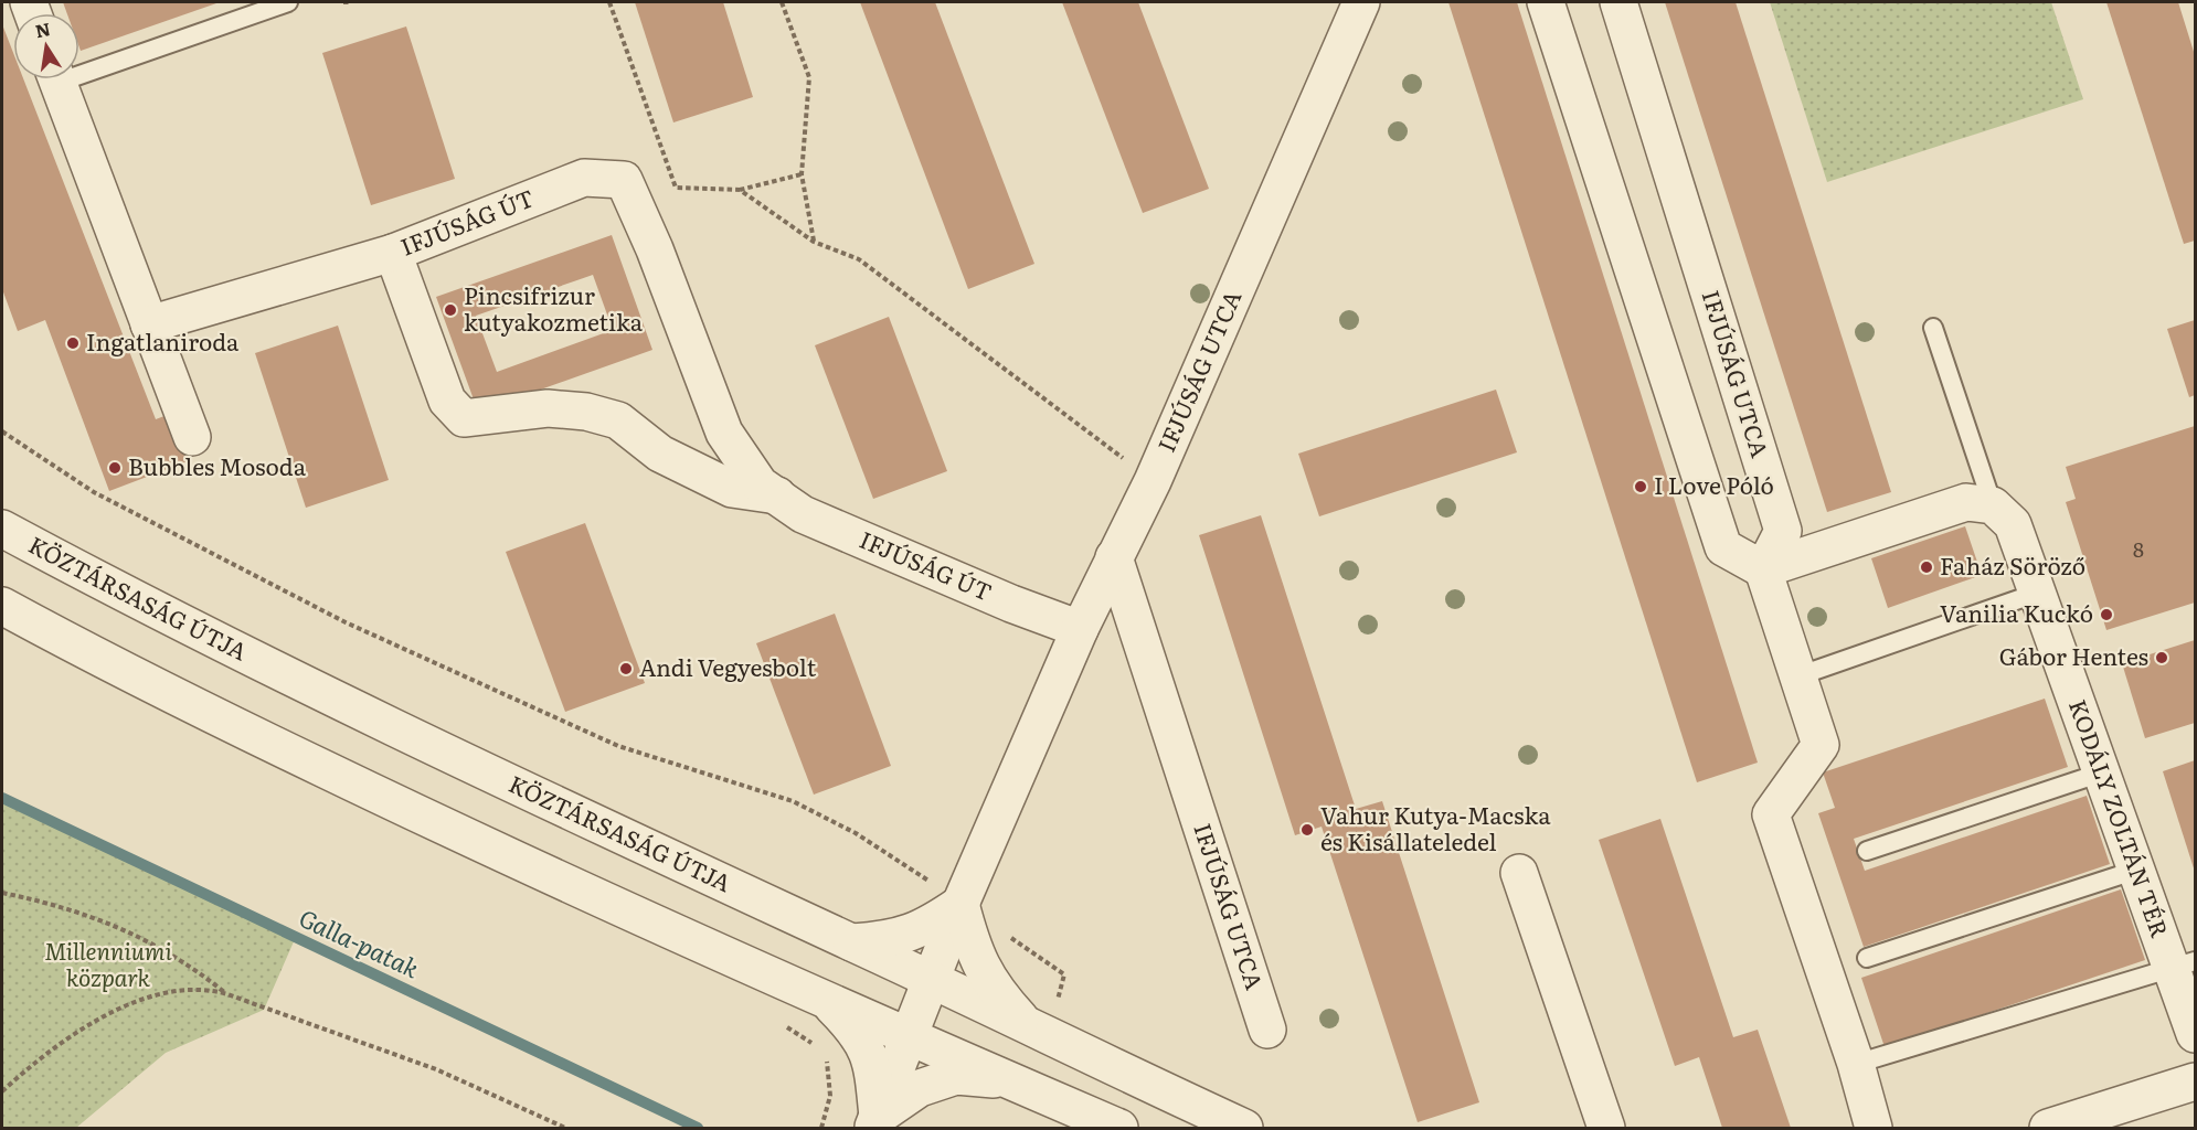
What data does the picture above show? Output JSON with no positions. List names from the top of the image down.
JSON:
{
  "streets": {
    "street": [
      "IFJÚSÁG ÚT",
      "IFJÚSÁG UTCA",
      "KÖZTÁRSASÁG ÚTJA",
      "KODÁLY ZOLTÁN TÉR"
    ]
  },
  "crossings": [
    ["IFJÚSÁG ÚT", "IFJÚSÁG UTCA"]
  ],
  "water": ["Galla-patak"],
  "parks": ["Millenniumi közpark"],
  "places": [
    "Pincsifrizur kutyakozmetika",
    "Ingatlaniroda",
    "Bubbles Mosoda",
    "I Love Póló",
    "Faház Söröző",
    "Vanilia Kuckó",
    "Gábor Hentes",
    "Andi Vegyesbolt",
    "Vahur Kutya-Macska és Kisállateledel"
  ],
  "house_numbers": ["8"],
  "north": "top"
}
